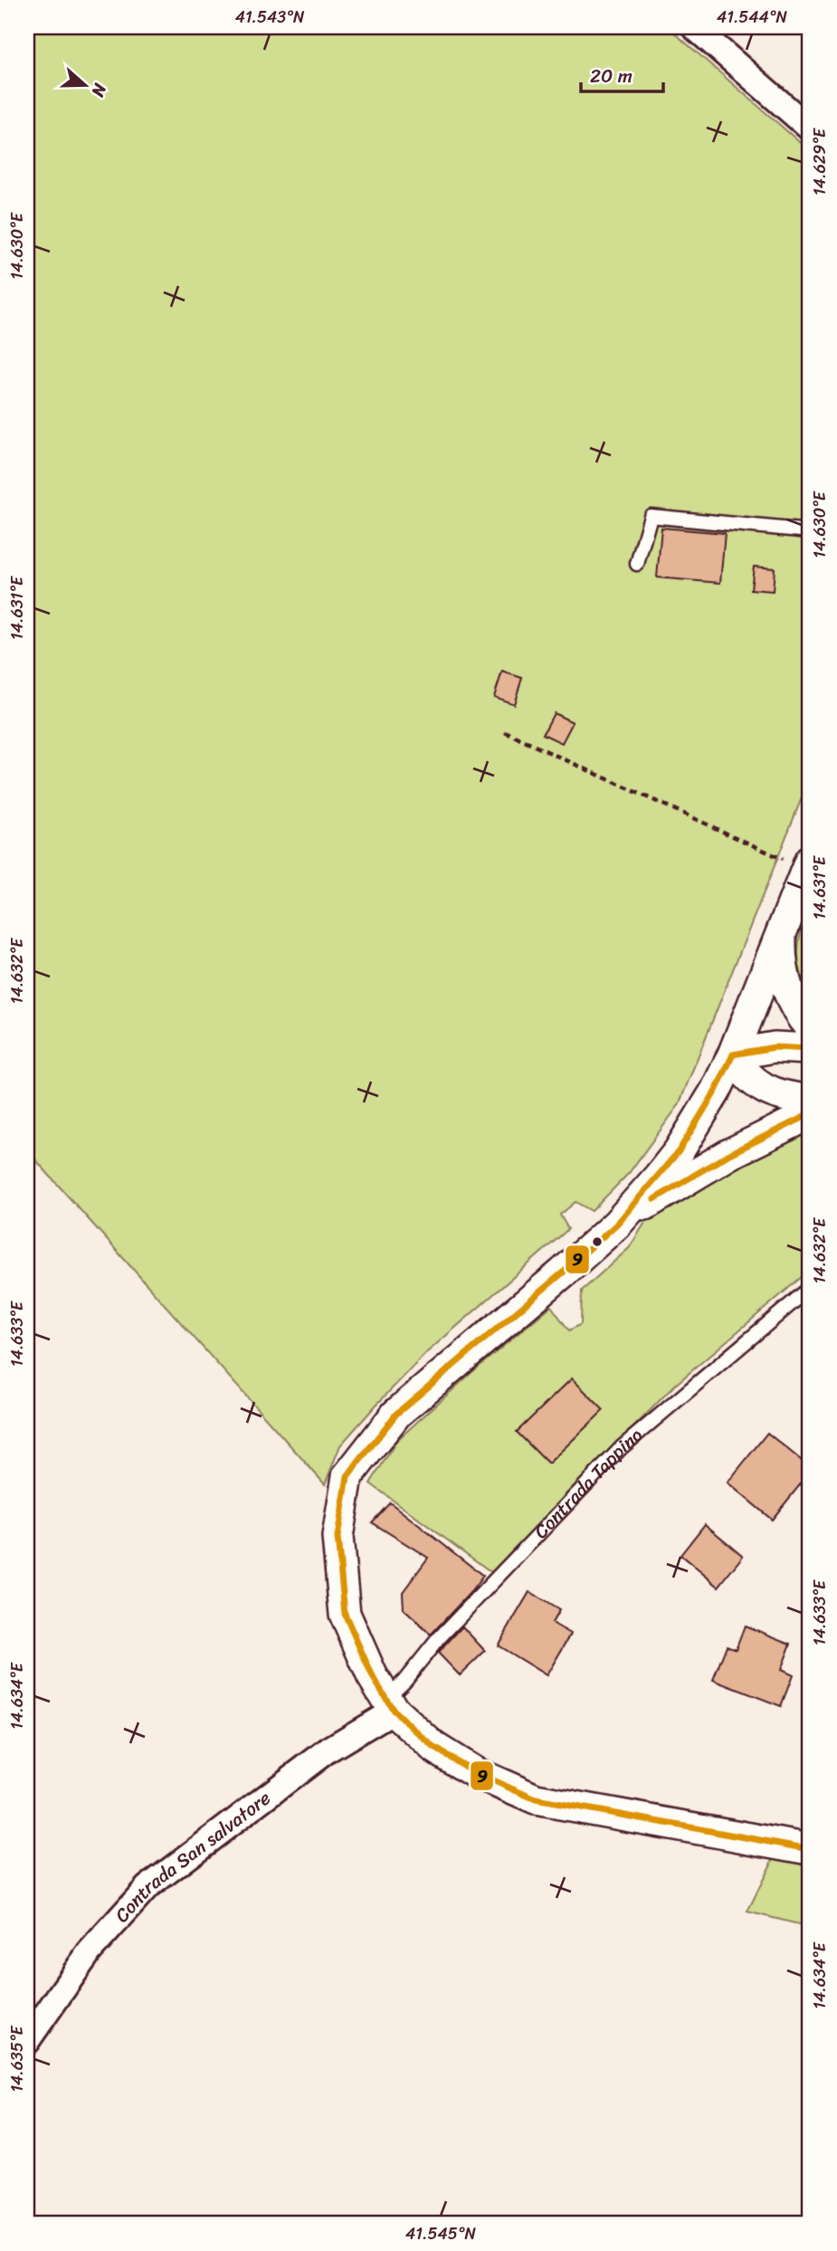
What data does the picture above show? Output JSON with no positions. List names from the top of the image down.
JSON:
{
  "streets": {
    "street": ["Contrada San salvatore"],
    "lane": ["Contrada Tappino"]
  },
  "crossings": [
    ["Contrada Tappino", "Contrada San salvatore"]
  ],
  "lines": ["transit line 9"],
  "scale_bar": "20 m",
  "north": "right",
  "coordinates": [
    "41.543°N",
    "41.544°N",
    "14.629°E",
    "14.630°E",
    "14.631°E",
    "14.632°E",
    "14.633°E",
    "14.634°E",
    "14.635°E",
    "41.545°N"
  ]
}
